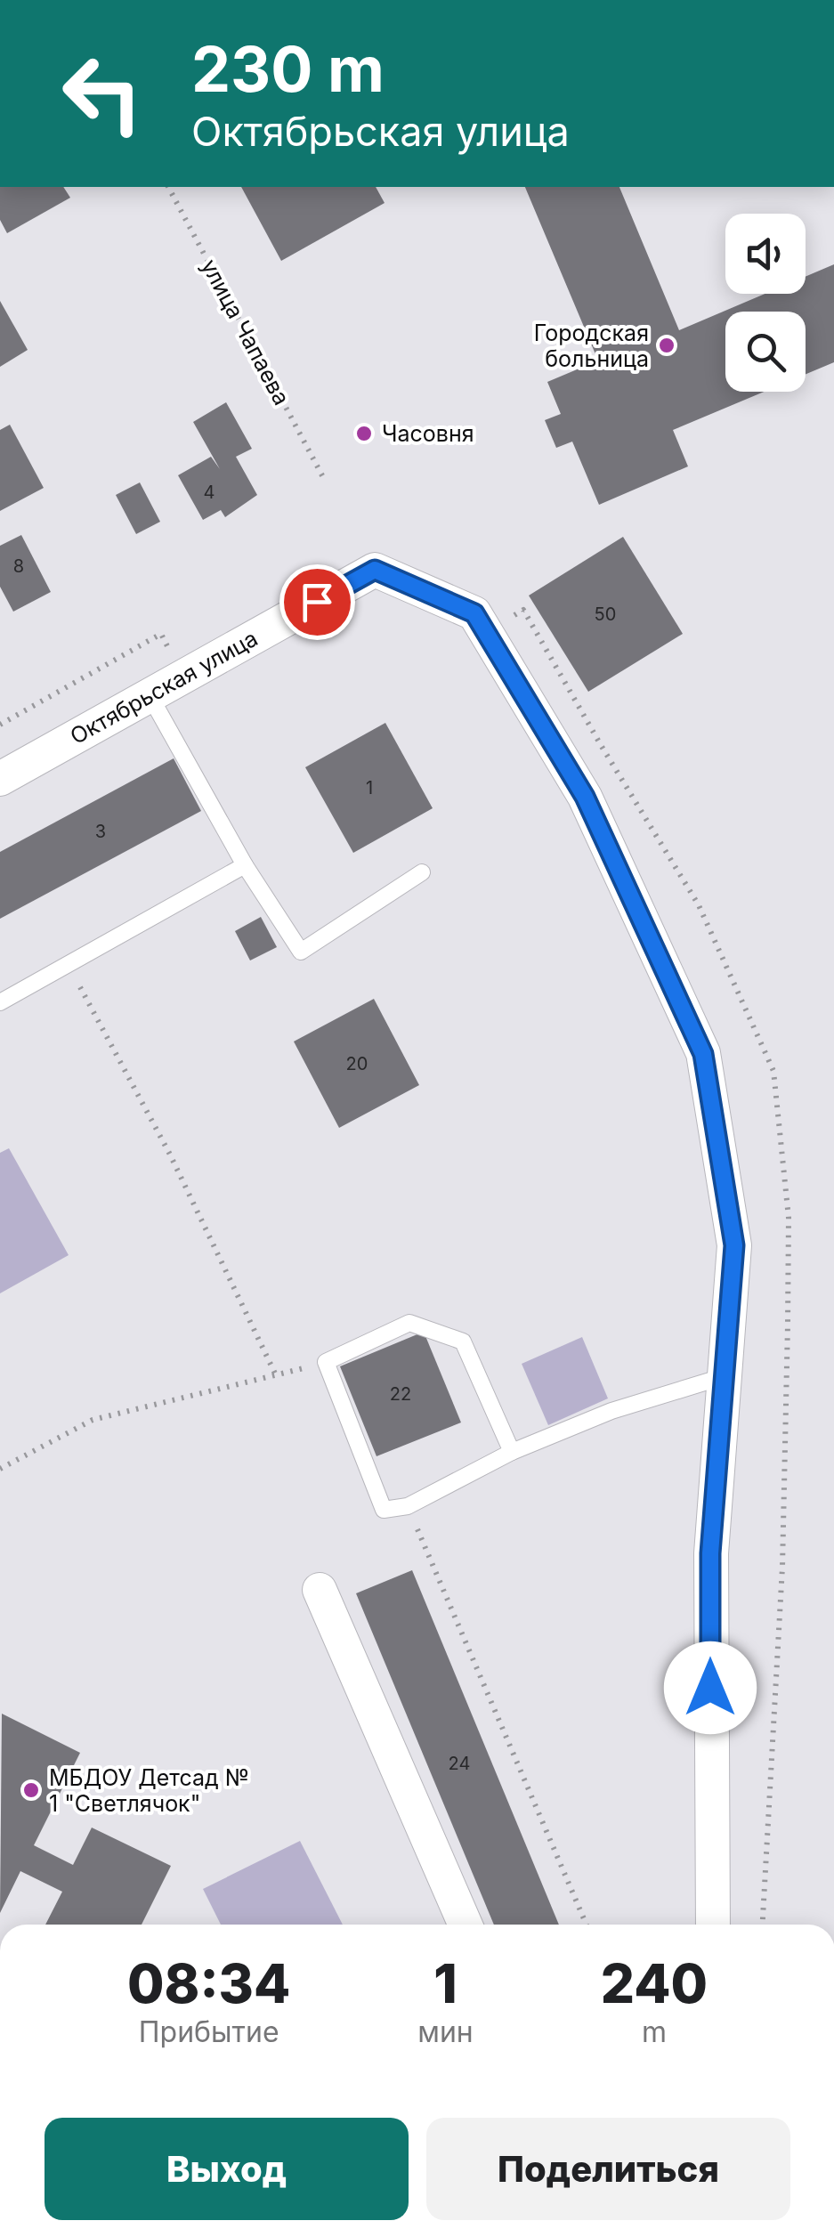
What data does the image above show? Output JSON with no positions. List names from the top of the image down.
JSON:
{
  "streets": {
    "street": ["Октябрьская улица"],
    "path": ["улица Чапаева"]
  },
  "places": ["Городская больница", "Часовня", "МБДОУ Детсад № 1 \"Светлячок\""],
  "house_numbers": [
    "4",
    "8",
    "50",
    "1",
    "3",
    "20",
    "22",
    "24"
  ],
  "page": {
    "turn": ["230 m", "Октябрьская улица"],
    "eta": [
      "08:34",
      "Прибытие",
      "1",
      "мин",
      "240",
      "m"
    ],
    "buttons": ["Выход", "Поделиться"]
  }
}
